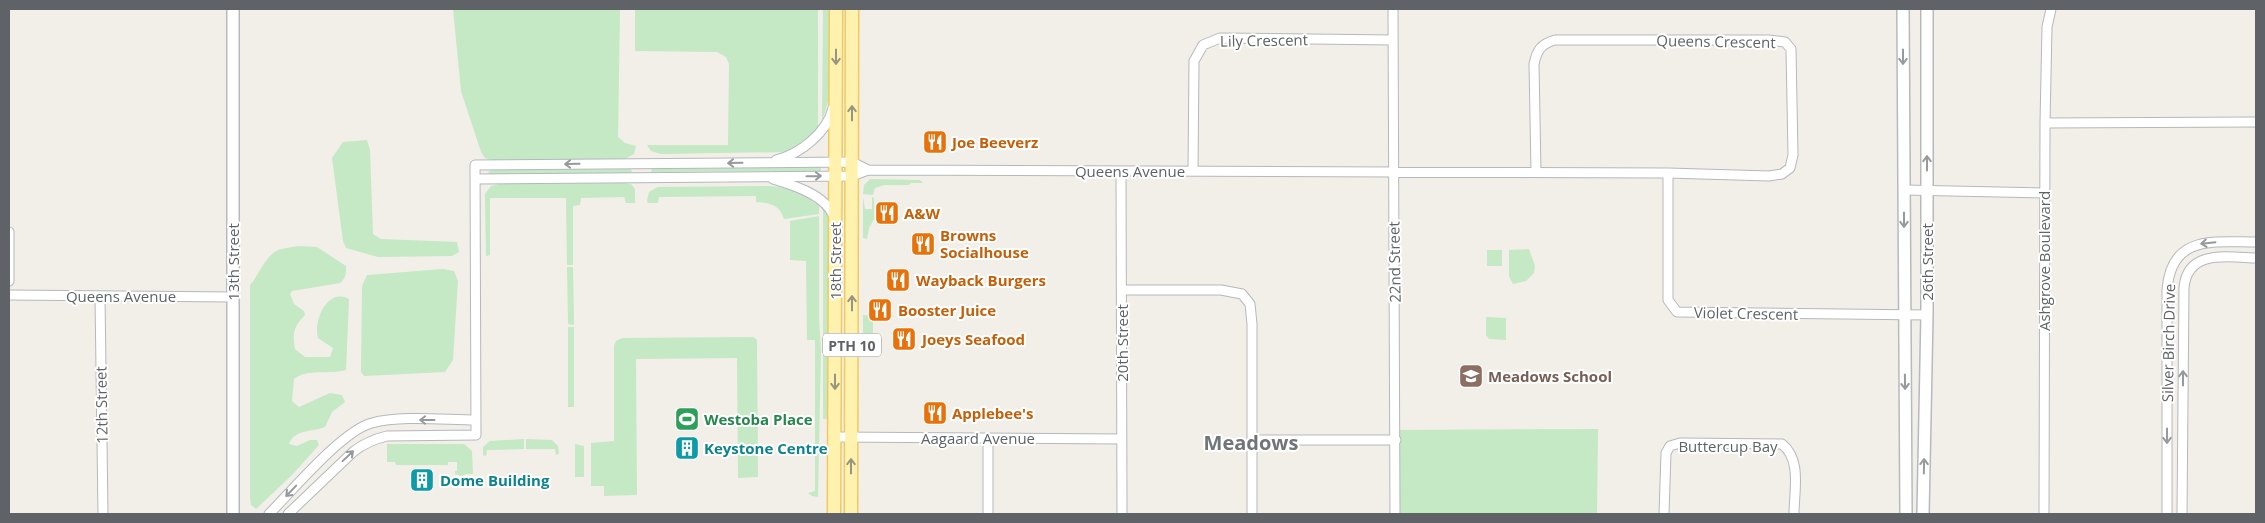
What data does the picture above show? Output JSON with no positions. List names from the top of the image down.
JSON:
{
  "streets": {
    "main road": ["18th Street", "PTH 10"],
    "street": [
      "Lily Crescent",
      "Queens Crescent",
      "Queens Avenue",
      "Ashgrove Boulevard",
      "13th Street",
      "22nd Street",
      "26th Street",
      "Violet Crescent",
      "20th Street",
      "Silver Birch Drive",
      "12th Street",
      "Aagaard Avenue",
      "Buttercup Bay"
    ]
  },
  "crossings": [
    ["Lily Crescent", "Queens Avenue"],
    ["Lily Crescent", "22nd Street"],
    ["Queens Crescent", "Queens Avenue"],
    ["Queens Crescent", "22nd Street"],
    ["Queens Crescent", "Violet Crescent"],
    ["Queens Avenue", "13th Street"],
    ["Queens Avenue", "22nd Street"],
    ["Queens Avenue", "20th Street"],
    ["Queens Avenue", "12th Street"],
    ["18th Street", "Aagaard Avenue"],
    ["26th Street", "Violet Crescent"],
    ["20th Street", "Aagaard Avenue"]
  ],
  "districts": ["Meadows"],
  "places": {
    "restaurant": [
      "Joe Beeverz",
      "A&W",
      "Browns Socialhouse",
      "Wayback Burgers",
      "Booster Juice",
      "Joeys Seafood",
      "Applebee's"
    ],
    "school or university": ["Meadows School"],
    "sports": ["Westoba Place"],
    "building": ["Keystone Centre", "Dome Building"]
  }
}
